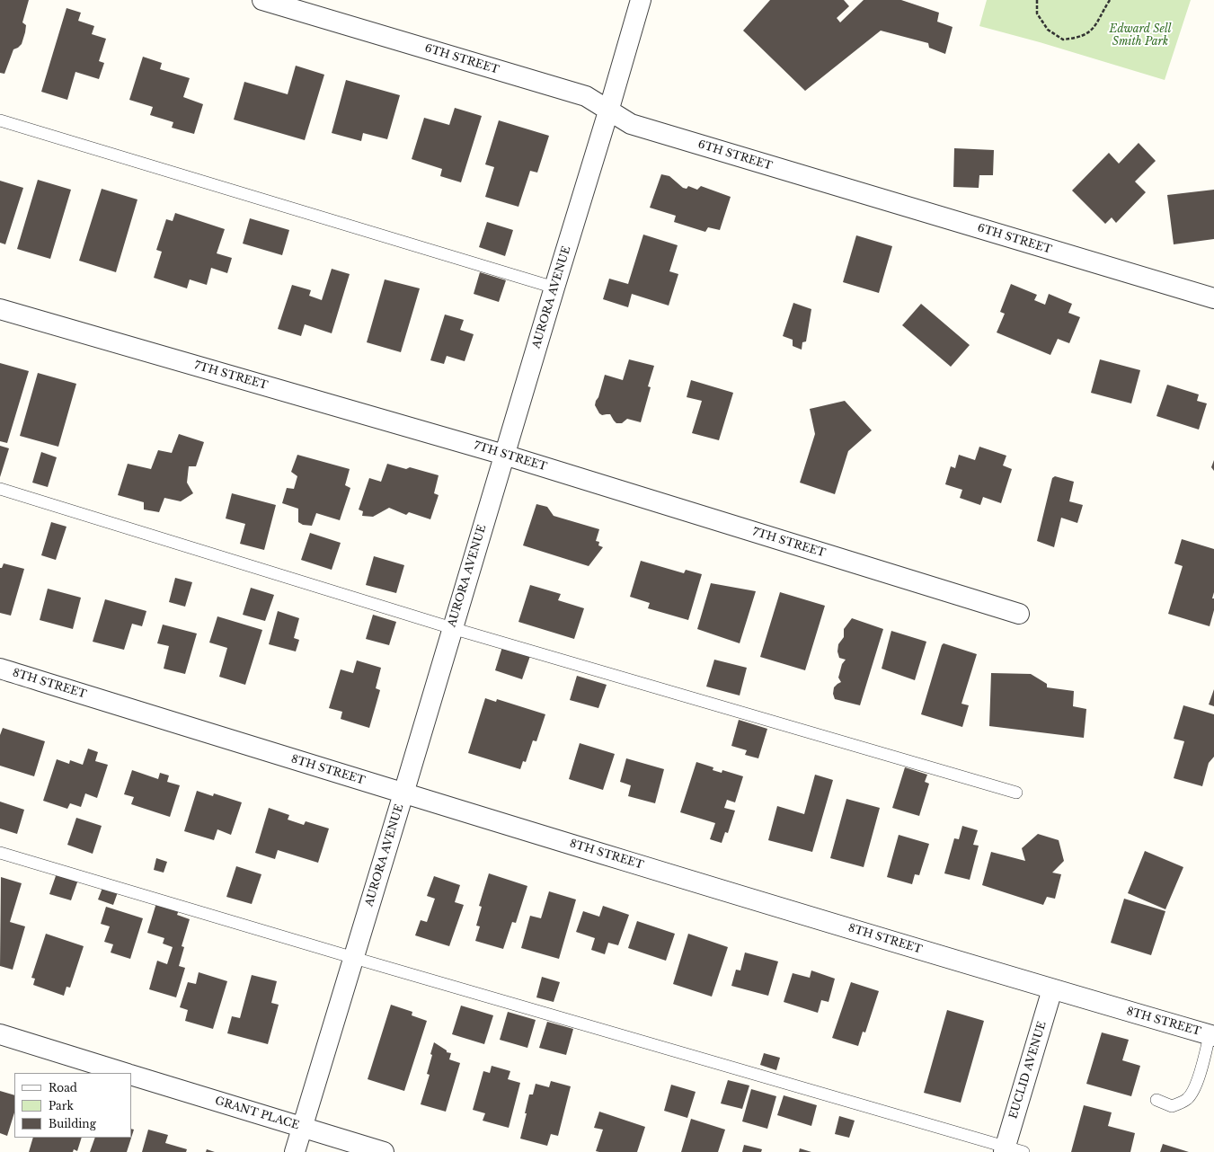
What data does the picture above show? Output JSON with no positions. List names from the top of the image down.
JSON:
{
  "streets": {
    "street": [
      "6TH STREET",
      "AURORA AVENUE",
      "7TH STREET",
      "8TH STREET",
      "EUCLID AVENUE",
      "GRANT PLACE"
    ]
  },
  "crossings": [
    ["6TH STREET", "AURORA AVENUE"],
    ["AURORA AVENUE", "7TH STREET"],
    ["AURORA AVENUE", "8TH STREET"],
    ["AURORA AVENUE", "GRANT PLACE"],
    ["8TH STREET", "EUCLID AVENUE"]
  ],
  "parks": ["Edward Sell Smith Park"],
  "legend": ["Road", "Park", "Building"]
}
